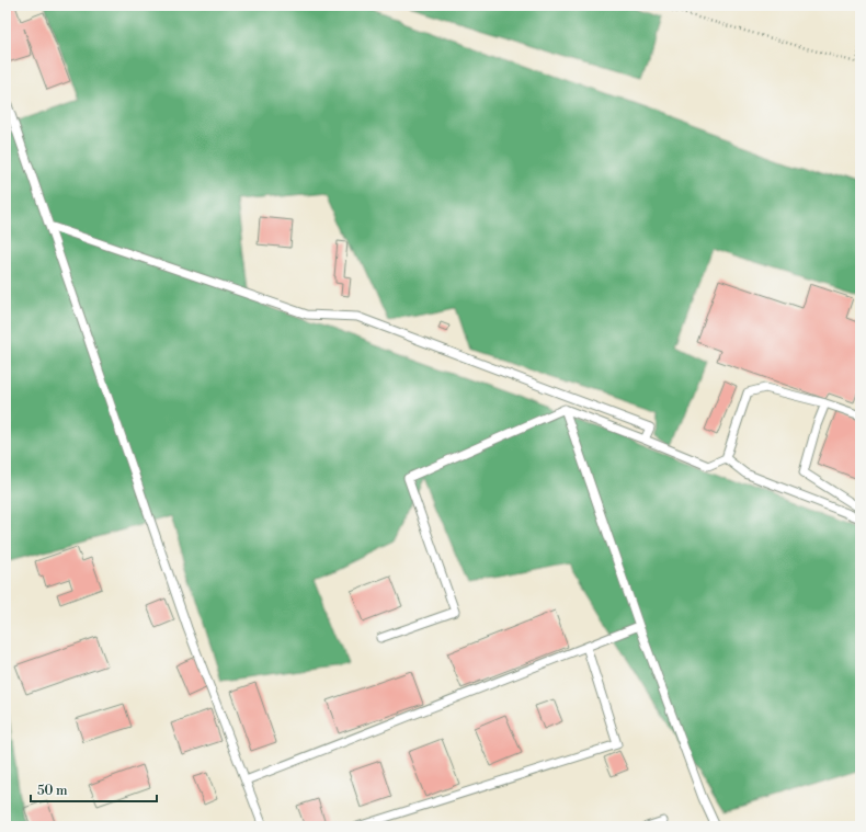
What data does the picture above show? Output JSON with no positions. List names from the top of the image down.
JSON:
{
  "scale_bar": "50 m"
}
